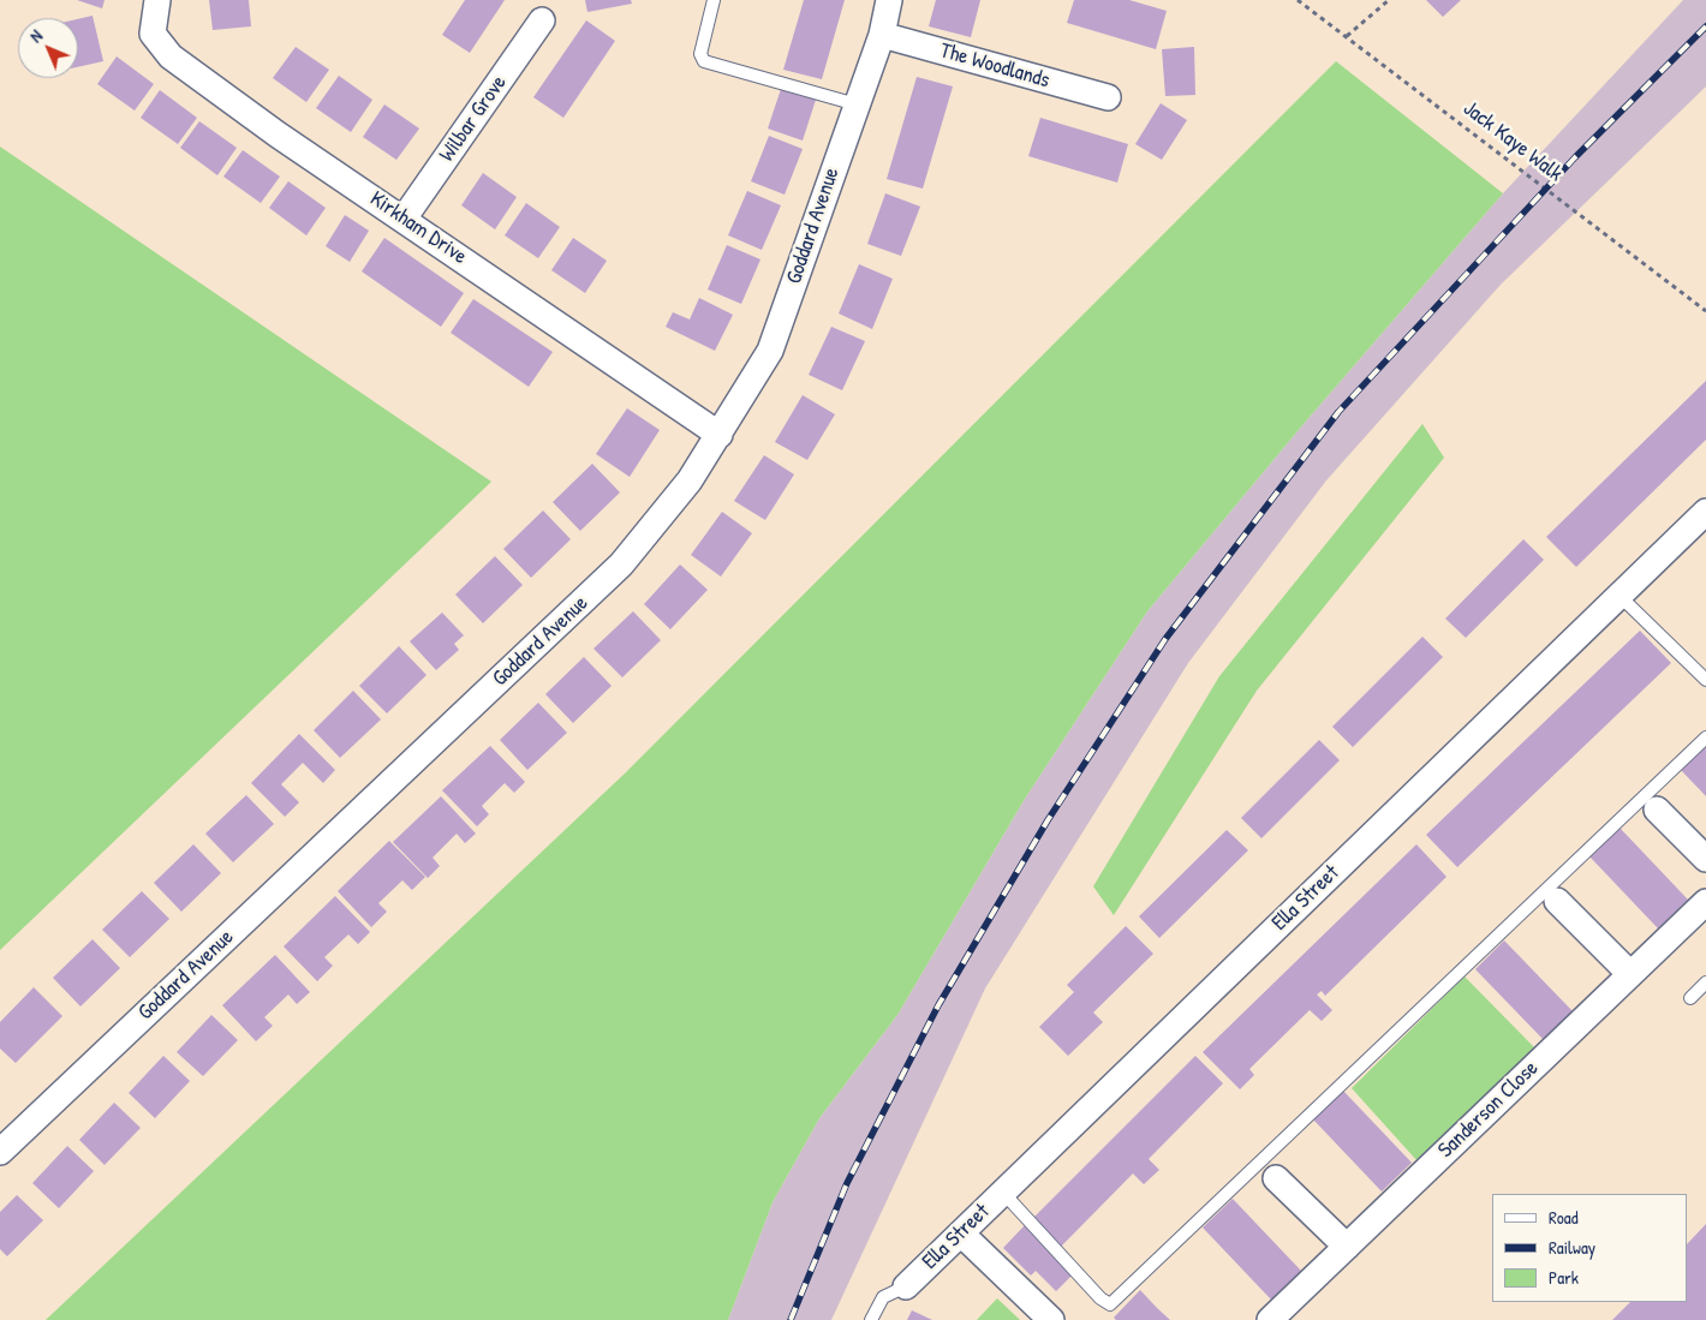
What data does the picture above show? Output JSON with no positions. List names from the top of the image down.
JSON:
{
  "streets": {
    "street": [
      "The Woodlands",
      "Wilbar Grove",
      "Goddard Avenue",
      "Kirkham Drive",
      "Ella Street",
      "Sanderson Close"
    ],
    "path": ["Jack Kaye Walk"]
  },
  "crossings": [
    ["The Woodlands", "Goddard Avenue"],
    ["Wilbar Grove", "Kirkham Drive"],
    ["Goddard Avenue", "Kirkham Drive"]
  ],
  "legend": ["Road", "Railway", "Park"],
  "north": "top left"
}
